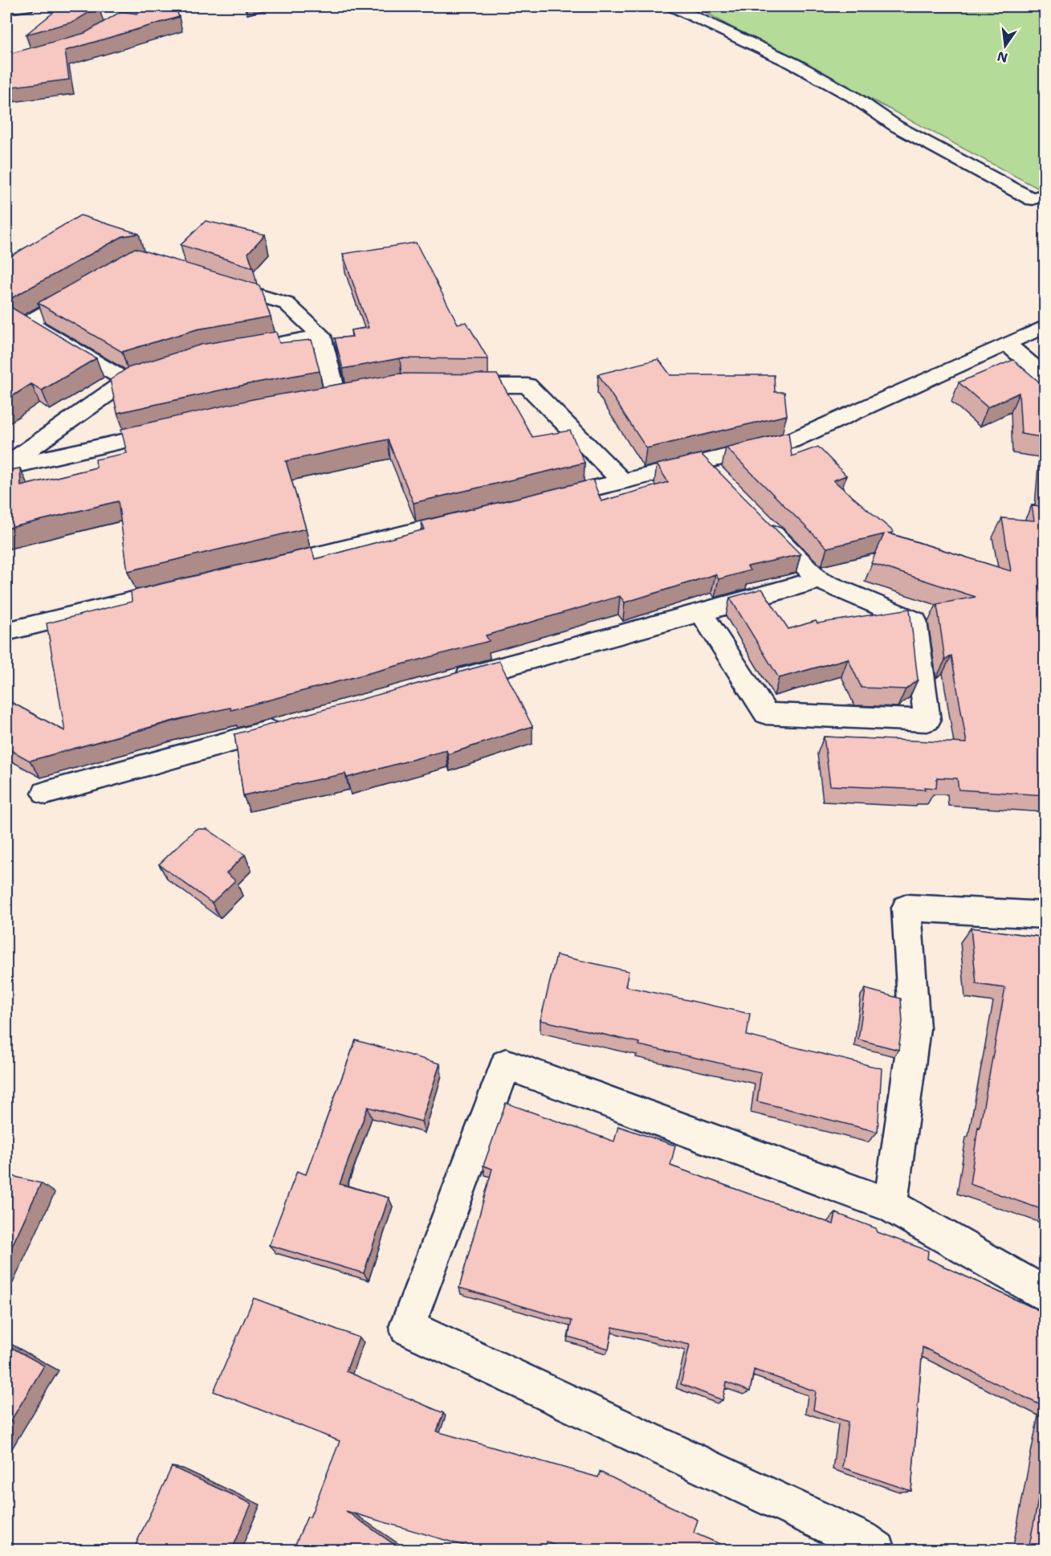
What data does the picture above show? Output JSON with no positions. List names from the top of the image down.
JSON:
{
  "north": "bottom"
}
